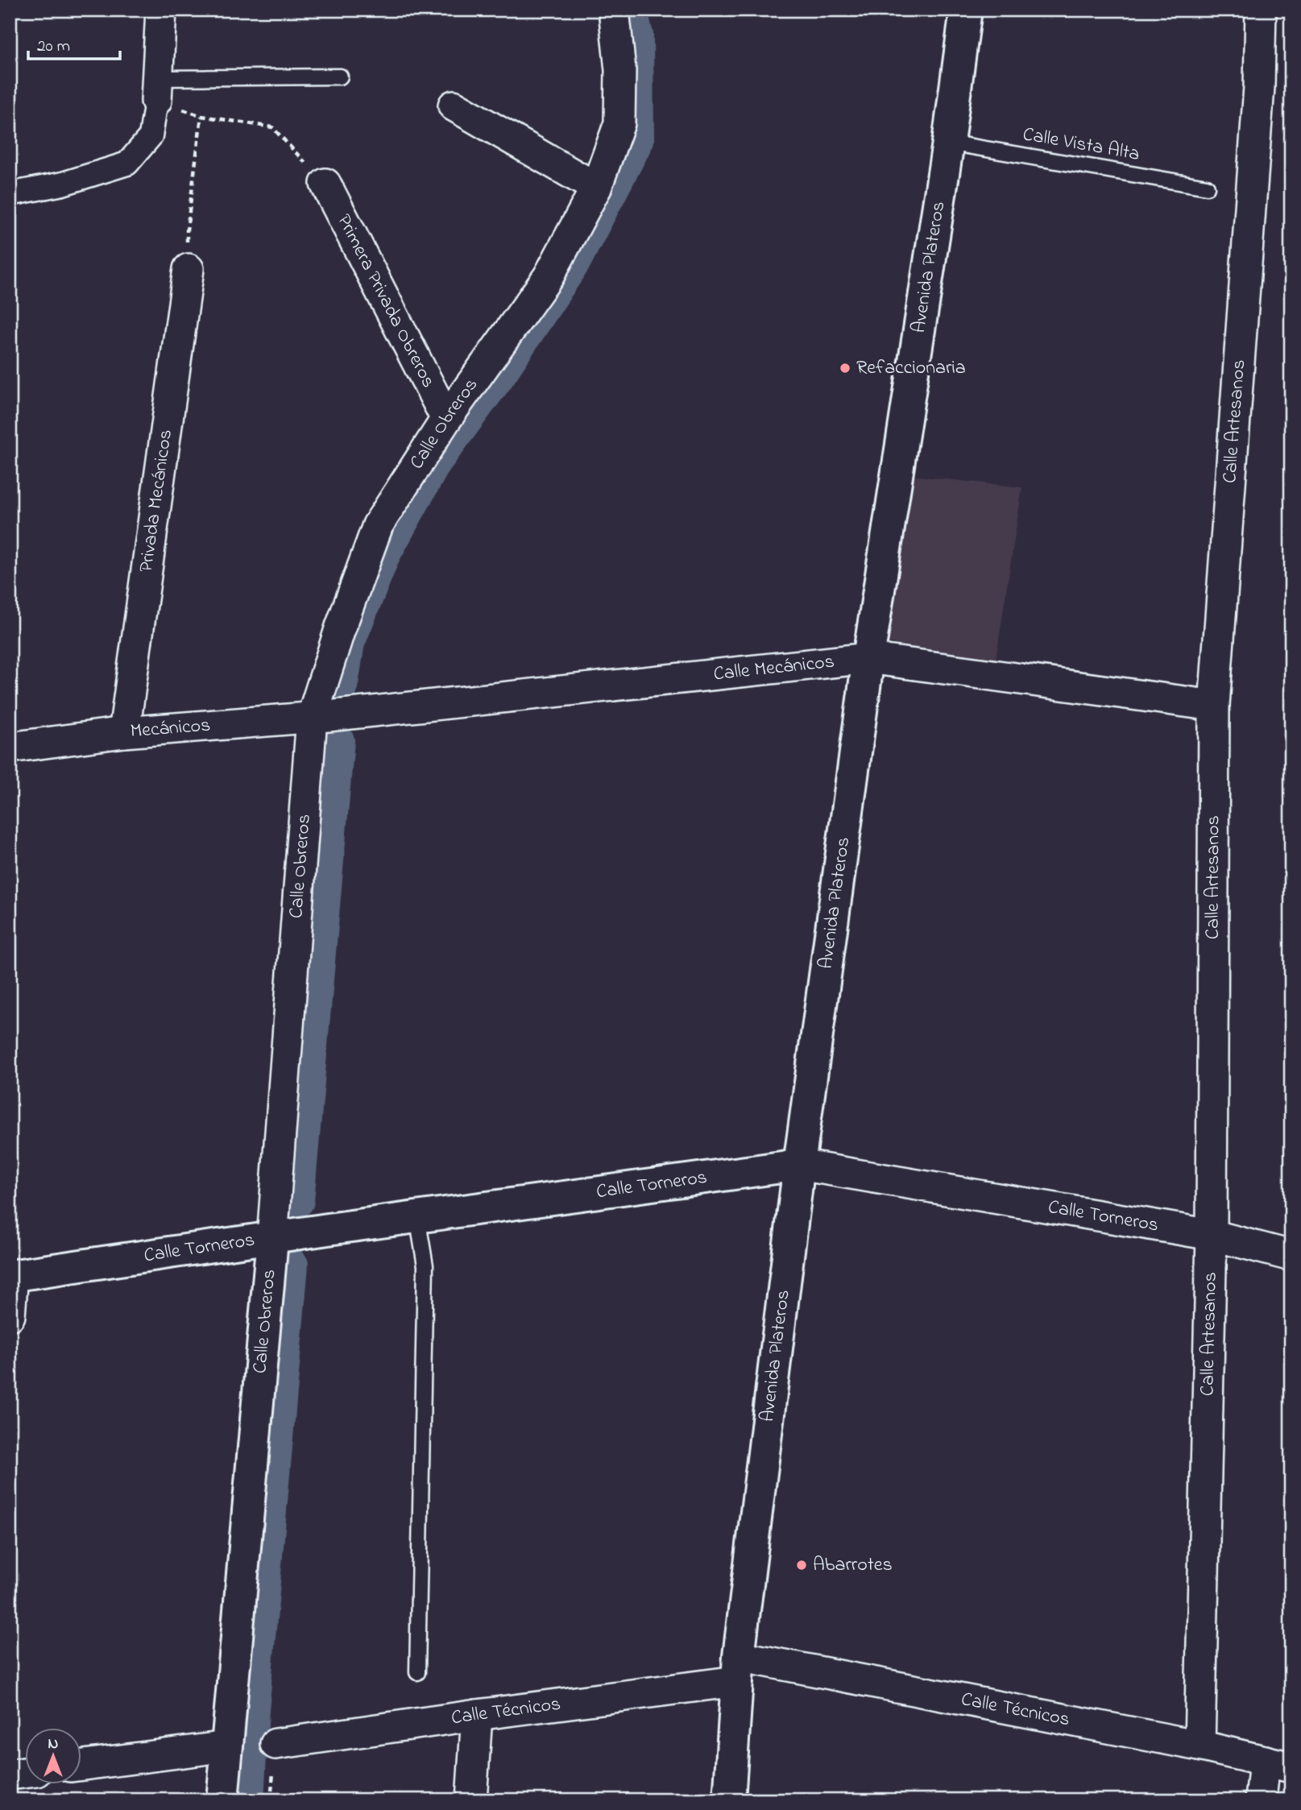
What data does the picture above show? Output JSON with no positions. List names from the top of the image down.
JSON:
{
  "streets": {
    "street": [
      "Avenida Plateros",
      "Primera Privada Obreros",
      "Calle Artesanos",
      "Calle Obreros",
      "Privada Mecánicos",
      "Calle Mecánicos",
      "Mecánicos",
      "Calle Torneros",
      "Calle Técnicos"
    ],
    "lane": ["Calle Vista Alta"]
  },
  "crossings": [
    ["Calle Vista Alta", "Avenida Plateros"],
    ["Avenida Plateros", "Calle Mecánicos"],
    ["Avenida Plateros", "Calle Torneros"],
    ["Avenida Plateros", "Calle Técnicos"],
    ["Primera Privada Obreros", "Calle Obreros"],
    ["Calle Artesanos", "Calle Mecánicos"],
    ["Calle Artesanos", "Calle Torneros"],
    ["Calle Artesanos", "Calle Técnicos"],
    ["Calle Obreros", "Calle Mecánicos"],
    ["Calle Obreros", "Mecánicos"],
    ["Calle Obreros", "Calle Torneros"],
    ["Privada Mecánicos", "Mecánicos"],
    ["Calle Mecánicos", "Mecánicos"]
  ],
  "places": ["Refaccionaria", "Abarrotes"],
  "scale_bar": "20 m",
  "north": "top"
}
